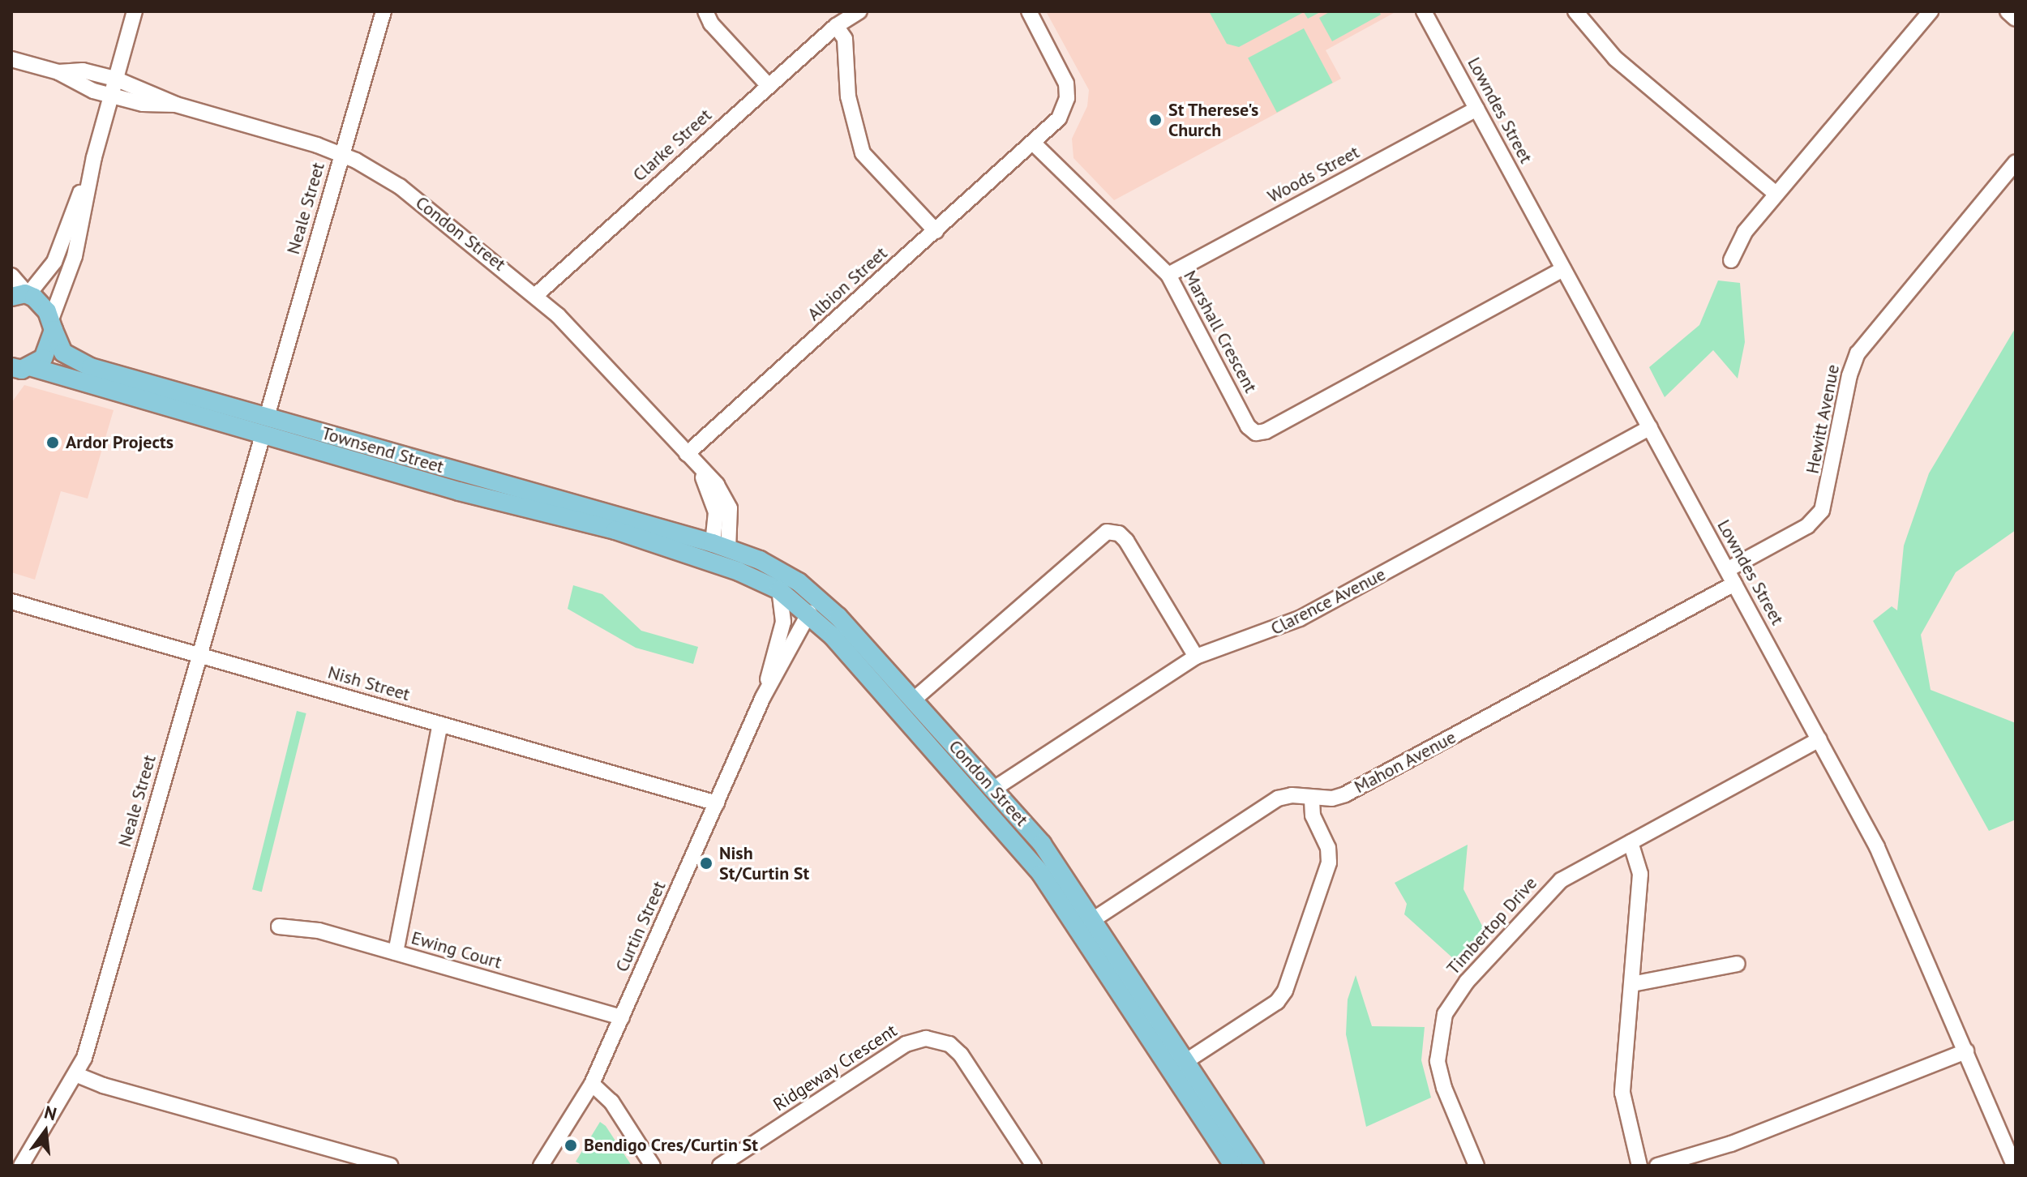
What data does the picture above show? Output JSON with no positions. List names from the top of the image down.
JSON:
{
  "streets": {
    "main road": ["Condon Street", "Townsend Street", "Clarence Avenue"],
    "street": [
      "Lowndes Street",
      "Clarke Street",
      "Woods Street",
      "Neale Street",
      "Albion Street",
      "Marshall Crescent",
      "Hewitt Avenue",
      "Nish Street",
      "Mahon Avenue",
      "Timbertop Drive",
      "Curtin Street",
      "Ewing Court",
      "Ridgeway Crescent"
    ]
  },
  "crossings": [
    ["Lowndes Street", "Woods Street"],
    ["Lowndes Street", "Marshall Crescent"],
    ["Lowndes Street", "Hewitt Avenue"],
    ["Lowndes Street", "Clarence Avenue"],
    ["Lowndes Street", "Mahon Avenue"],
    ["Lowndes Street", "Timbertop Drive"],
    ["Clarke Street", "Condon Street"],
    ["Woods Street", "Marshall Crescent"],
    ["Neale Street", "Condon Street"],
    ["Neale Street", "Townsend Street"],
    ["Neale Street", "Nish Street"],
    ["Condon Street", "Albion Street"],
    ["Condon Street", "Townsend Street"],
    ["Condon Street", "Clarence Avenue"],
    ["Condon Street", "Mahon Avenue"],
    ["Condon Street", "Curtin Street"],
    ["Albion Street", "Marshall Crescent"],
    ["Hewitt Avenue", "Mahon Avenue"],
    ["Nish Street", "Curtin Street"],
    ["Curtin Street", "Ewing Court"]
  ],
  "places": [
    "St Therese's Church",
    "Ardor Projects",
    "Nish St/Curtin St",
    "Bendigo Cres/Curtin St"
  ],
  "north": "top"
}
